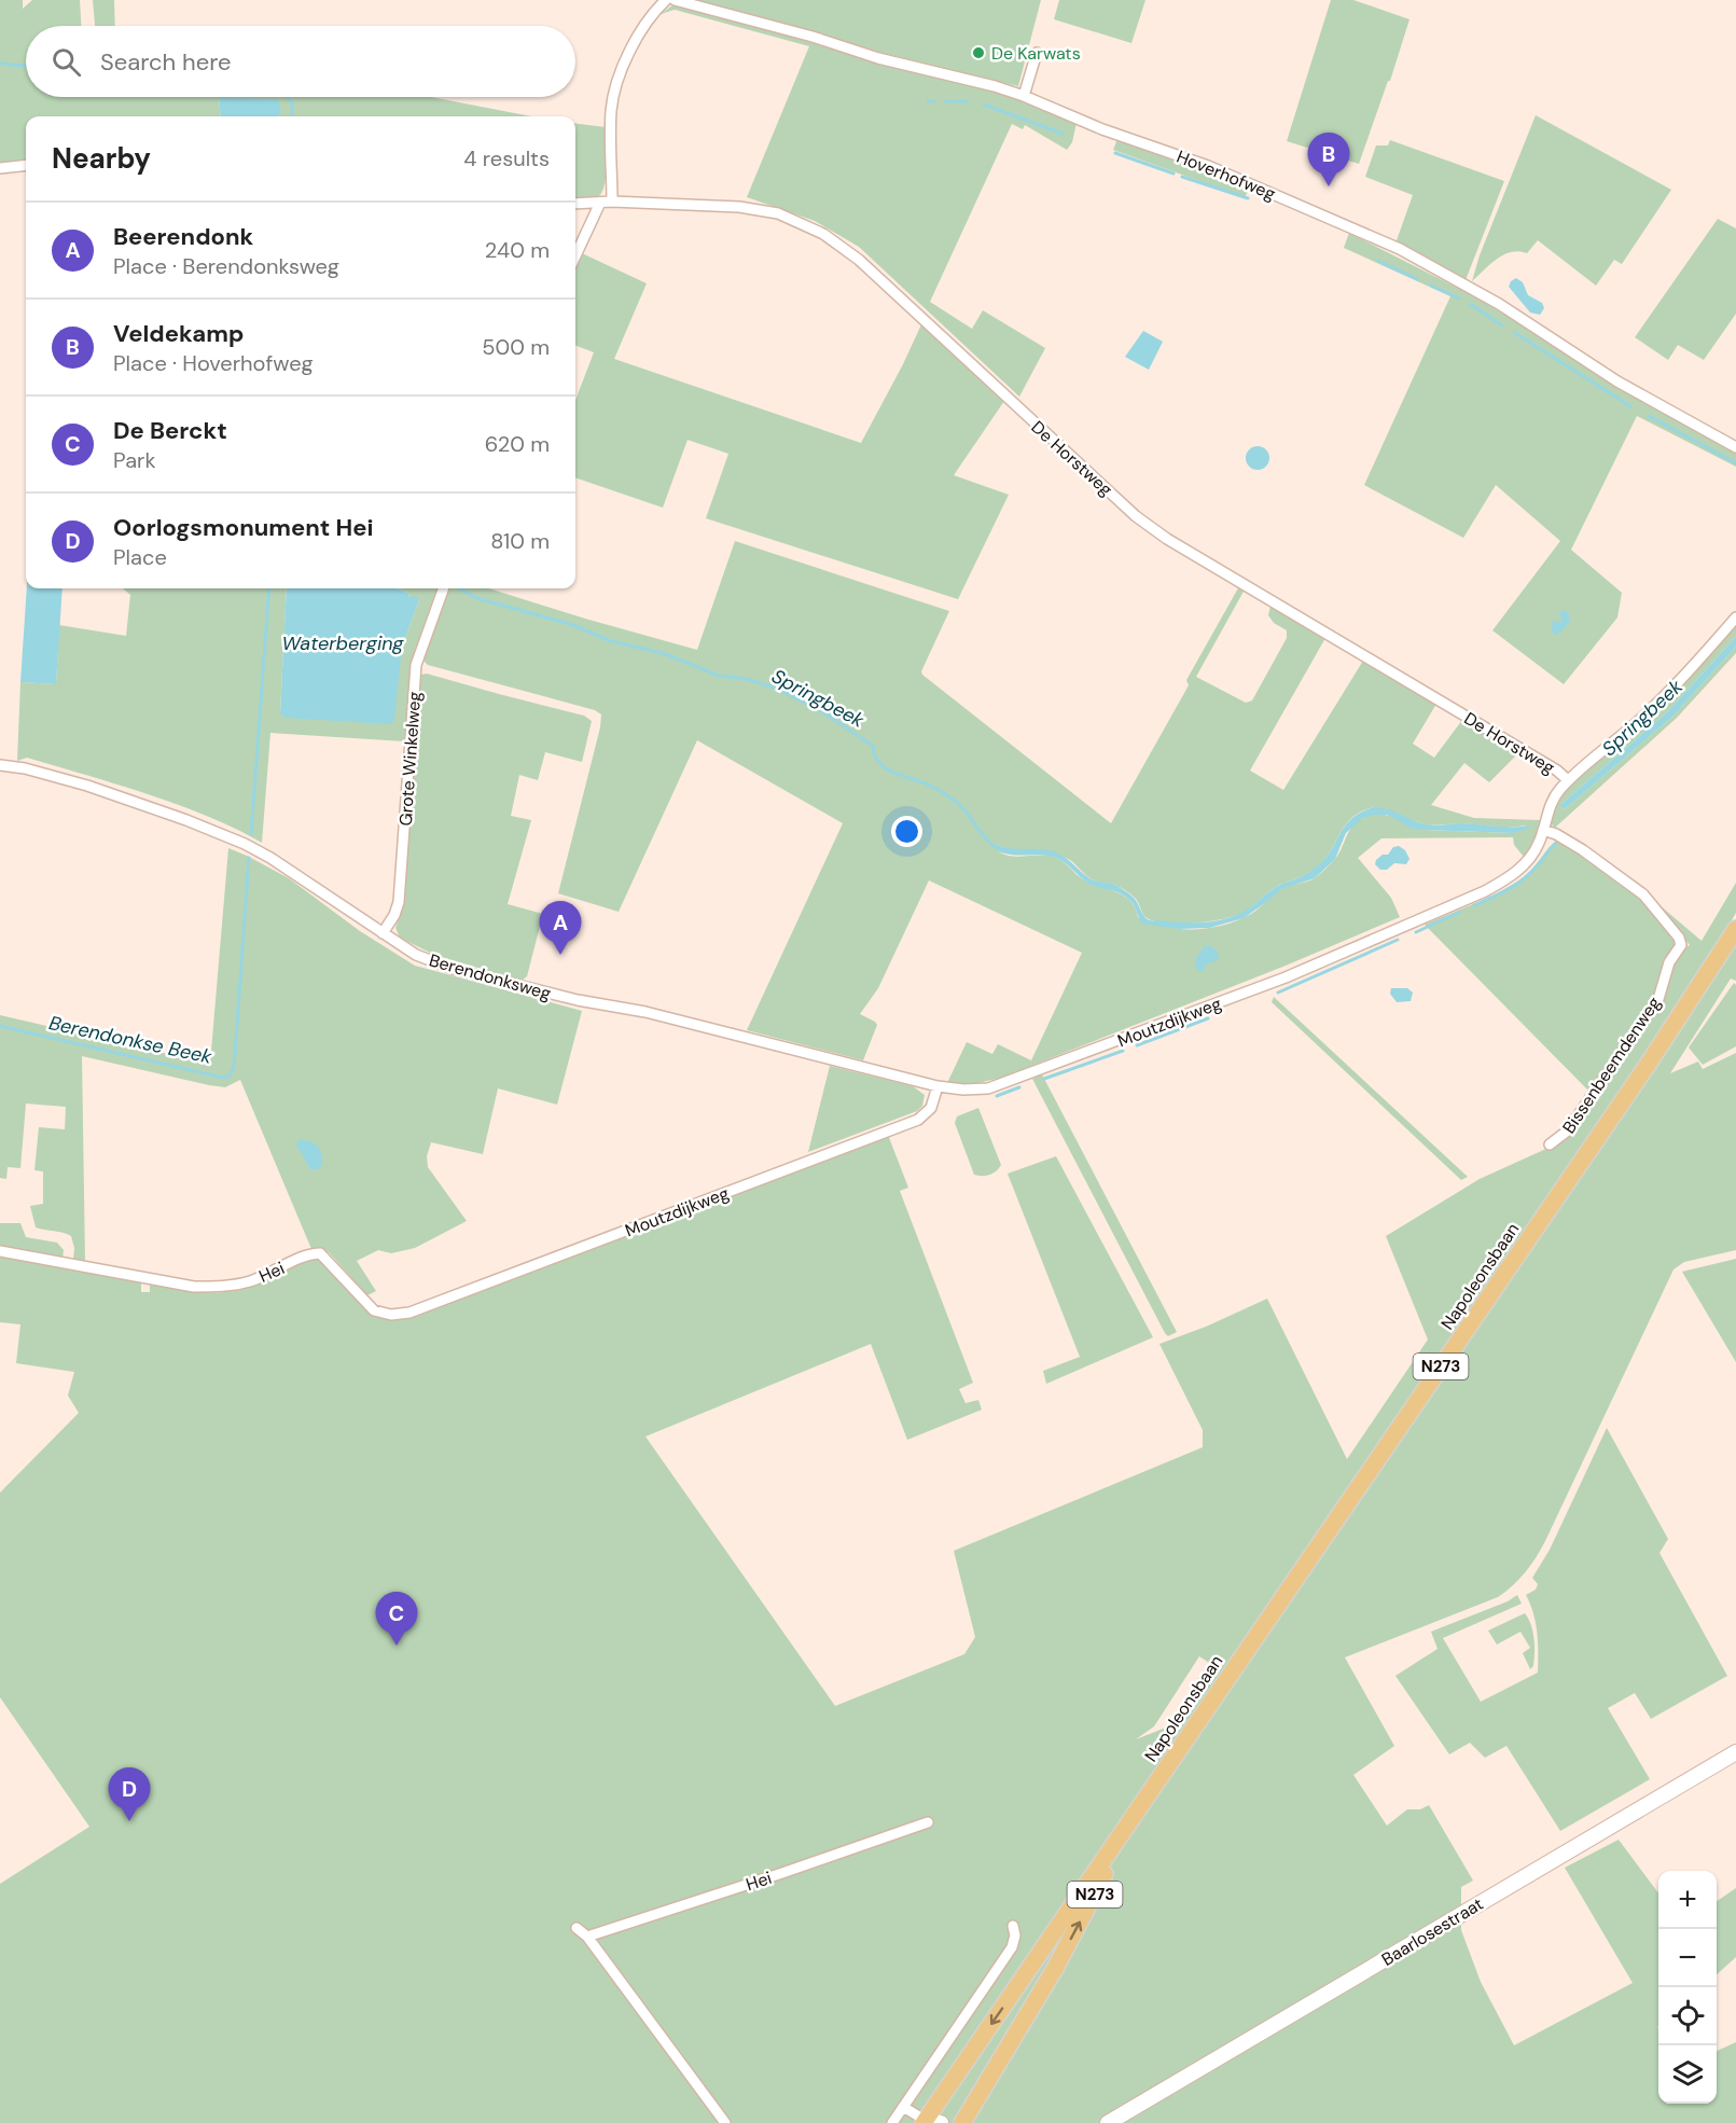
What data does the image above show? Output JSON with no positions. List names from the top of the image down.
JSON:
{
  "streets": {
    "main road": ["Napoleonsbaan", "N273"],
    "street": [
      "Hoverhofweg",
      "De Horstweg",
      "Grote Winkelweg",
      "Berendonksweg",
      "Moutzdijkweg",
      "Bissenbeemdenweg",
      "Hei",
      "Baarlosestraat"
    ]
  },
  "crossings": [
    ["De Horstweg", "Moutzdijkweg"],
    ["Grote Winkelweg", "Berendonksweg"],
    ["Berendonksweg", "Moutzdijkweg"],
    ["Moutzdijkweg", "Bissenbeemdenweg"],
    ["Moutzdijkweg", "Hei"]
  ],
  "water": ["Waterberging", "Springbeek", "Berendonkse Beek"],
  "places": ["De Karwats"],
  "page": {
    "search": "Search here",
    "heading": ["Nearby", "4 results"],
    "pins": [
      "B",
      "A",
      "C",
      "D"
    ],
    "list": [
      {
        "mark": "A",
        "name": "Beerendonk",
        "note": "Place · Berendonksweg",
        "value": "240 m"
      },
      {
        "mark": "B",
        "name": "Veldekamp",
        "note": "Place · Hoverhofweg",
        "value": "500 m"
      },
      {
        "mark": "C",
        "name": "De Berckt",
        "note": "Park",
        "value": "620 m"
      },
      {
        "mark": "D",
        "name": "Oorlogsmonument Hei",
        "note": "Place",
        "value": "810 m"
      }
    ],
    "map_buttons": ["+", "−"]
  }
}
